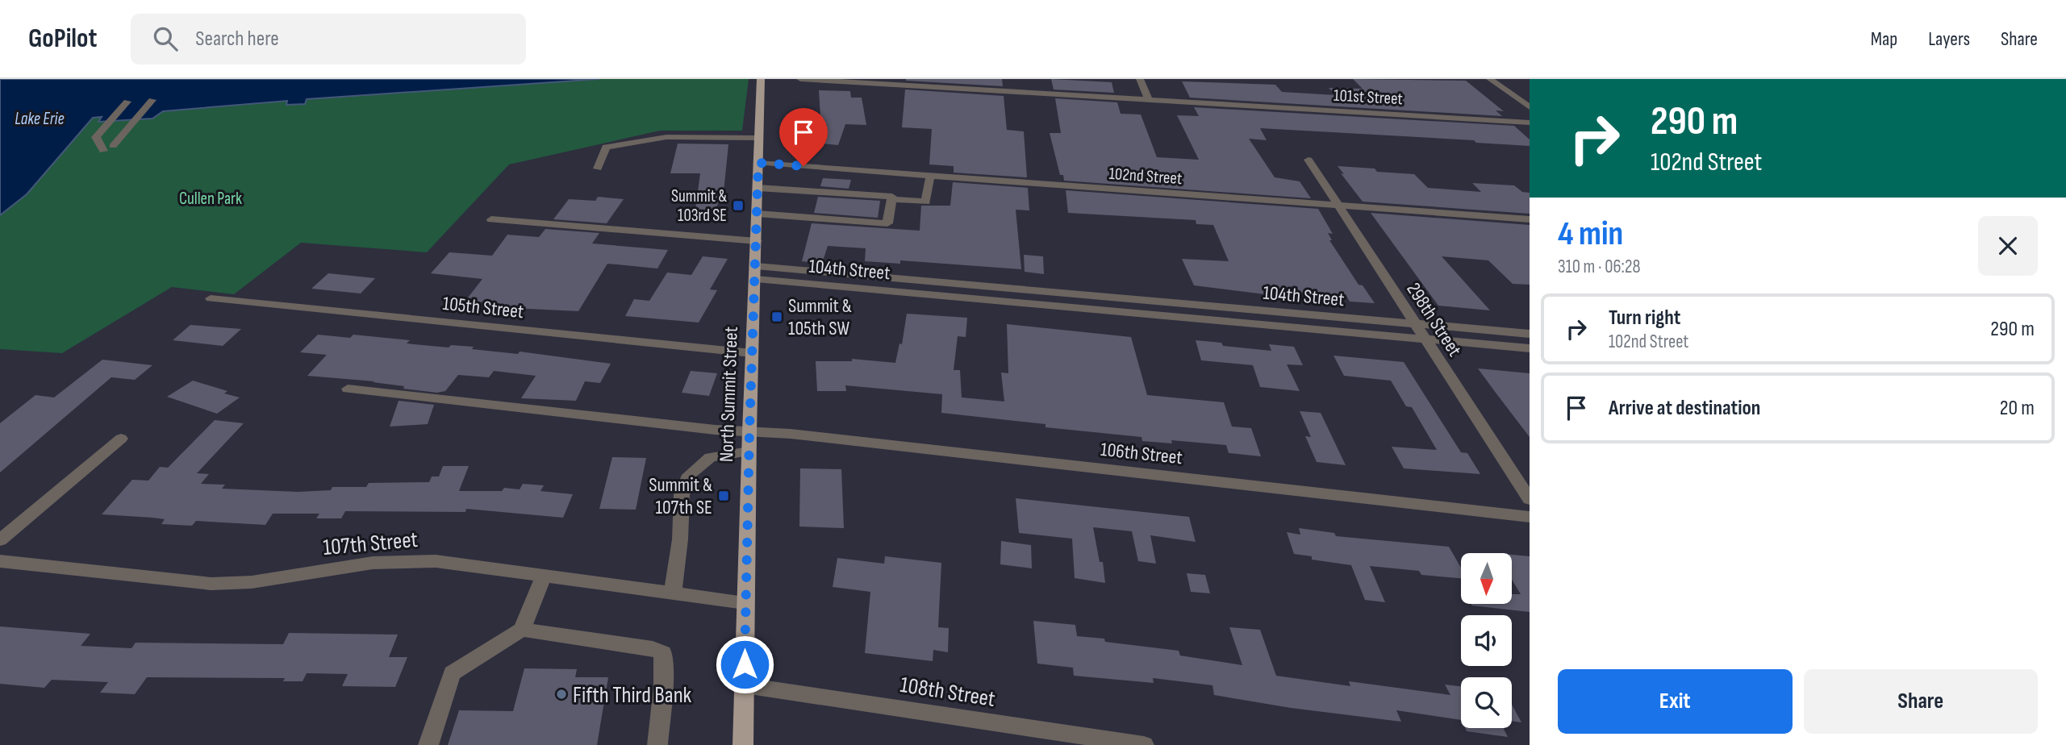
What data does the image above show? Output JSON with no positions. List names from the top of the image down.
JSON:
{
  "streets": {
    "main road": ["North Summit Street"],
    "street": [
      "101st Street",
      "102nd Street",
      "104th Street",
      "105th Street",
      "298th Street",
      "106th Street",
      "107th Street",
      "108th Street"
    ]
  },
  "crossings": [
    ["102nd Street", "298th Street"],
    ["102nd Street", "North Summit Street"],
    ["104th Street", "298th Street"],
    ["104th Street", "North Summit Street"],
    ["105th Street", "North Summit Street"],
    ["North Summit Street", "106th Street"],
    ["North Summit Street", "107th Street"],
    ["North Summit Street", "108th Street"]
  ],
  "water": ["Lake Erie"],
  "parks": ["Cullen Park"],
  "places": {
    "transit": ["Summit & 103rd SE", "Summit & 105th SW", "Summit & 107th SE"],
    "other": ["Fifth Third Bank"]
  },
  "north": "bottom",
  "page": {
    "header": "GoPilot",
    "search": "Search here",
    "nav": ["Map", "Layers", "Share"],
    "turn": ["290 m", "102nd Street"],
    "heading": ["4 min", "310 m · 06:28"],
    "list": [
      {
        "name": "Turn right",
        "note": "102nd Street",
        "value": "290 m"
      },
      {
        "name": "Arrive at destination",
        "value": "20 m"
      }
    ],
    "buttons": ["Exit", "Share"]
  }
}
